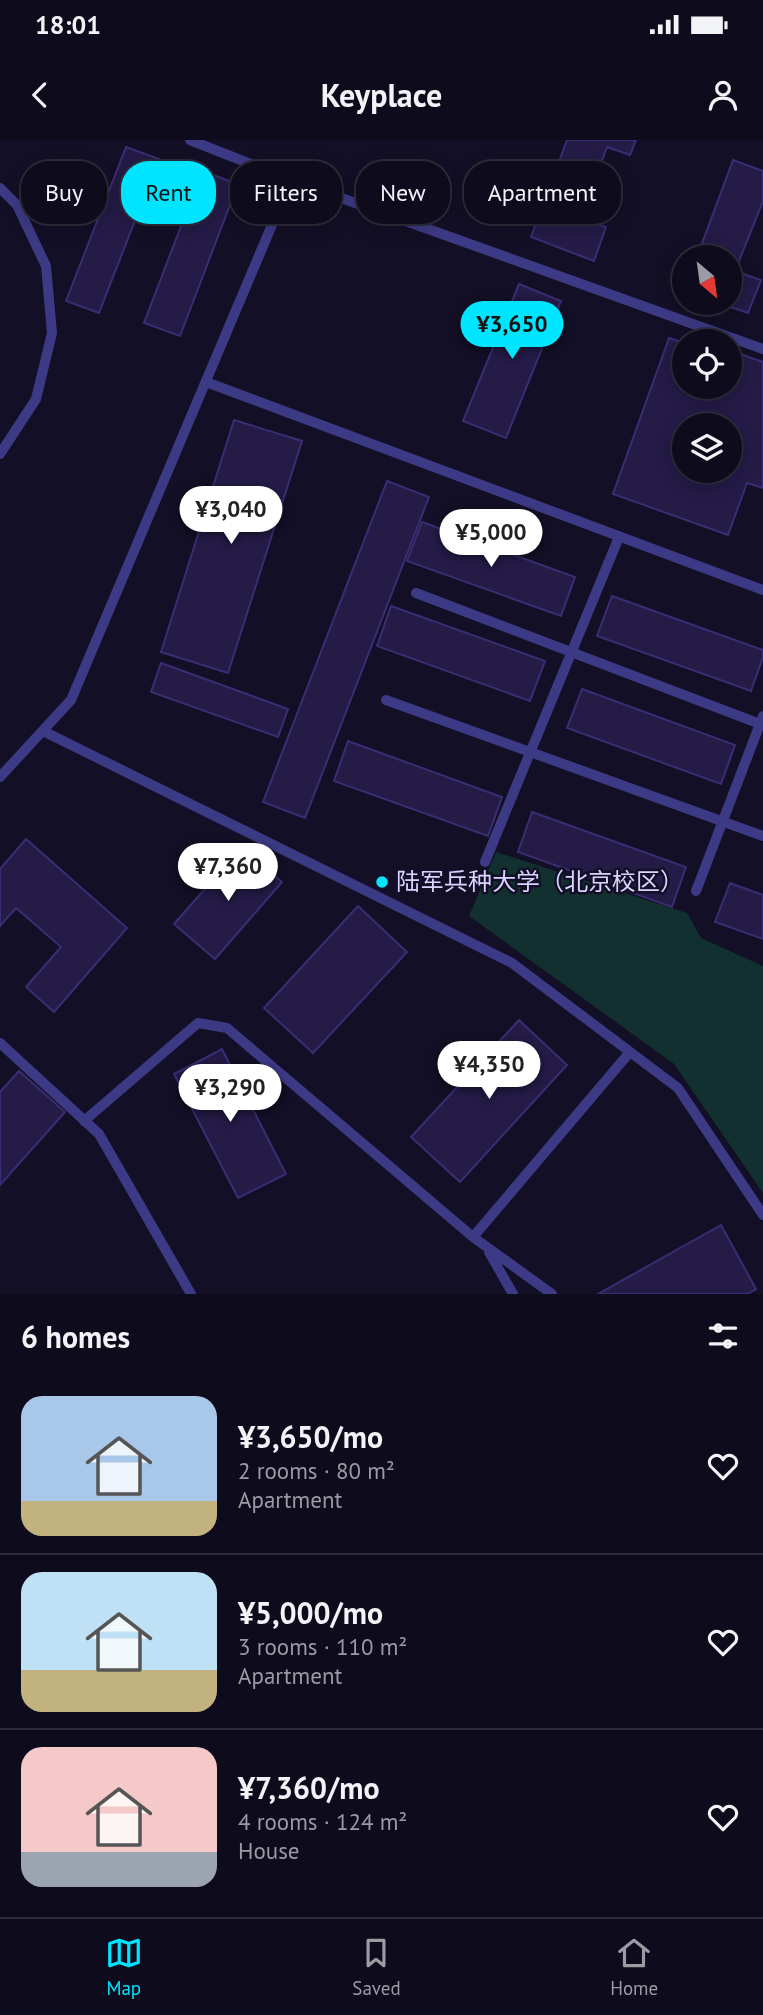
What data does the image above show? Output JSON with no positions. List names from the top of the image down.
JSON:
{
  "places": ["陆军兵种大学（北京校区）"],
  "north": "bottom right",
  "page": {
    "status": "18:01",
    "header": "Keyplace",
    "chip": [
      "Buy",
      "Rent",
      "Filters",
      "New",
      "Apartment"
    ],
    "price": [
      "¥3,650",
      "¥3,040",
      "¥5,000",
      "¥7,360",
      "¥4,350",
      "¥3,290"
    ],
    "heading": "6 homes",
    "list": [
      {
        "name": "¥3,650/mo",
        "note": "2 rooms · 80 m² · Apartment"
      },
      {
        "name": "¥5,000/mo",
        "note": "3 rooms · 110 m² · Apartment"
      },
      {
        "name": "¥7,360/mo",
        "note": "4 rooms · 124 m² · House"
      }
    ],
    "tabs": ["Map", "Saved", "Home"]
  }
}
